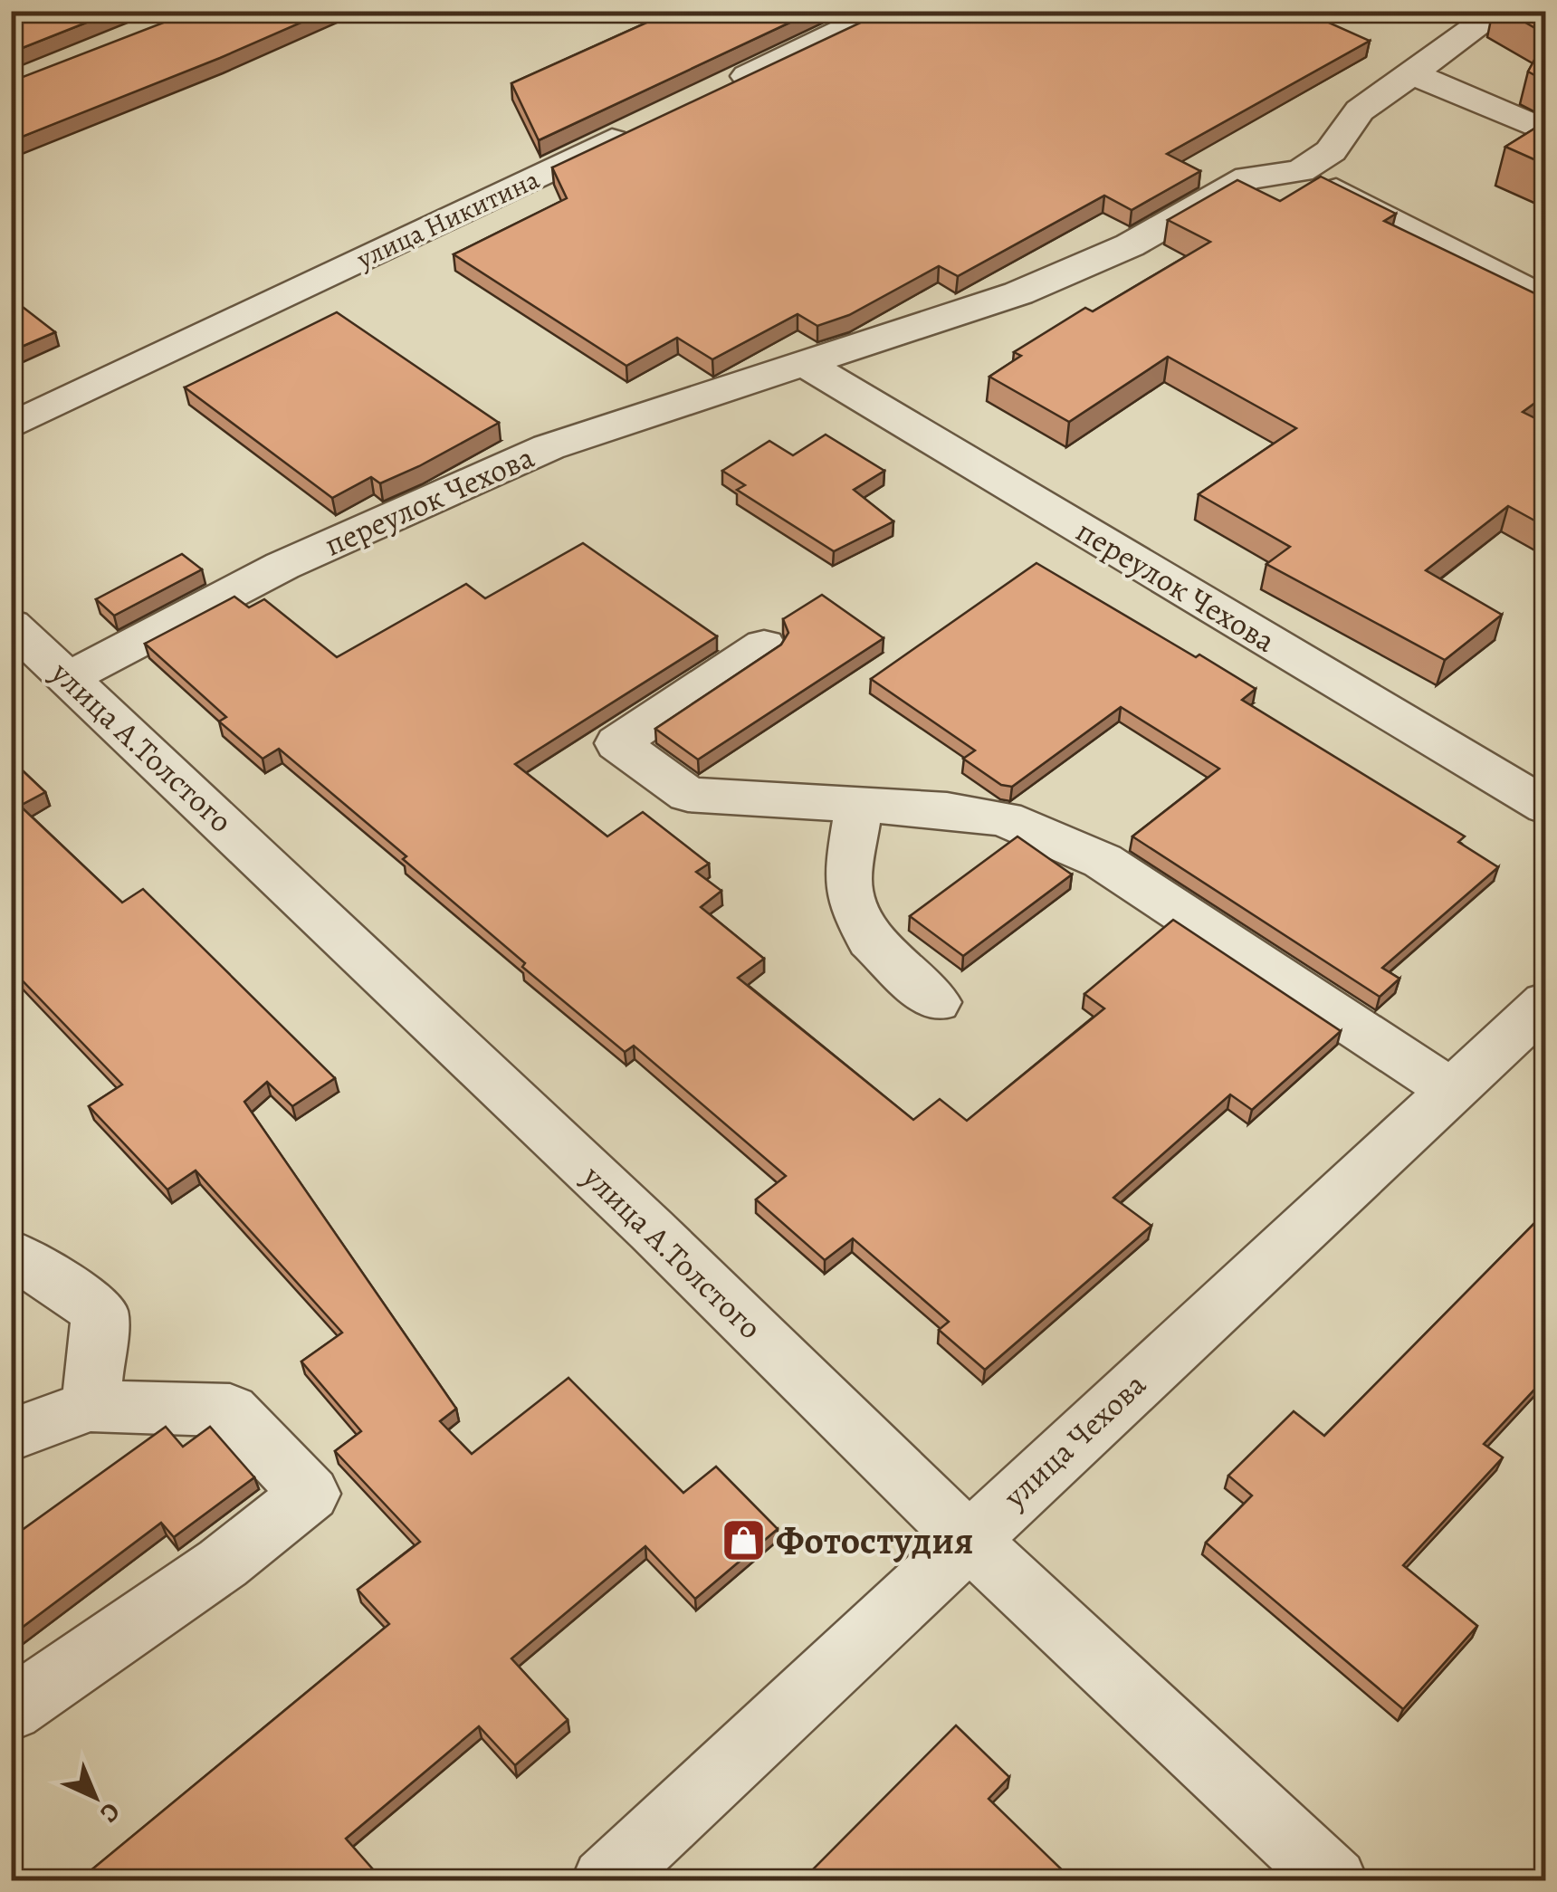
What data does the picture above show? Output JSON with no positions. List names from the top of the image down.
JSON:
{
  "streets": {
    "street": [
      "улица Никитина",
      "переулок Чехова",
      "улица А.Толстого",
      "улица Чехова"
    ]
  },
  "crossings": [
    ["переулок Чехова", "улица А.Толстого"],
    ["улица А.Толстого", "улица Чехова"]
  ],
  "places": {
    "shop": ["Фотостудия"]
  },
  "north": "bottom right"
}
